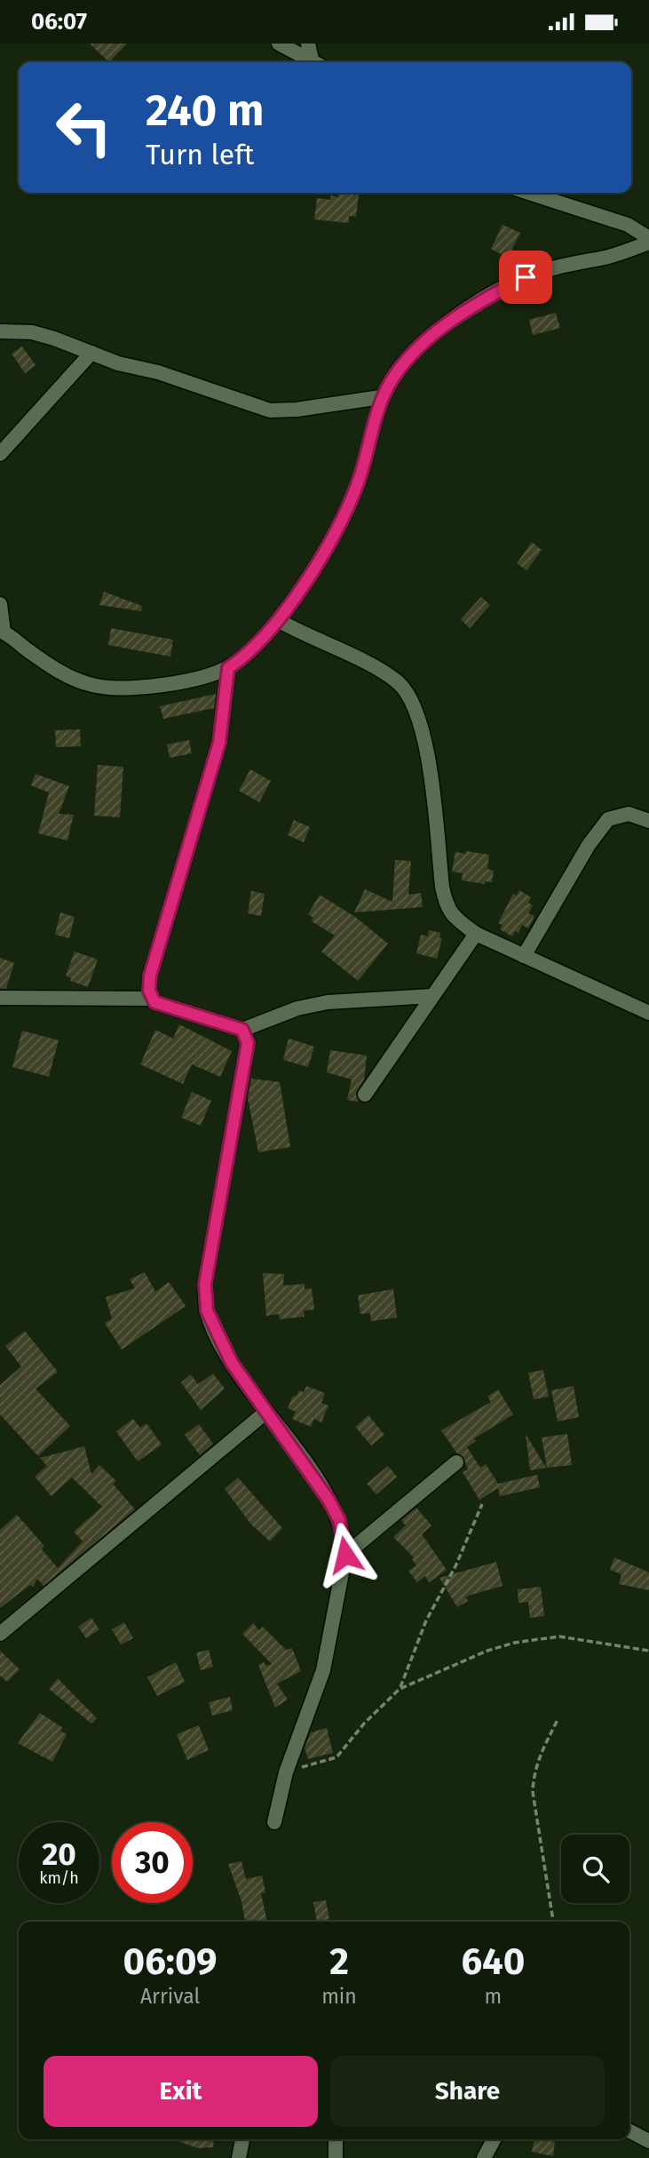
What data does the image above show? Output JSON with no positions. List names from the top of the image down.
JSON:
{
  "page": {
    "status": "06:07",
    "turn": ["240 m", "Turn left"],
    "speed": "20 km/h",
    "limit": "30",
    "eta": [
      "06:09",
      "Arrival",
      "2",
      "min",
      "640",
      "m"
    ],
    "buttons": ["Exit", "Share"]
  }
}
